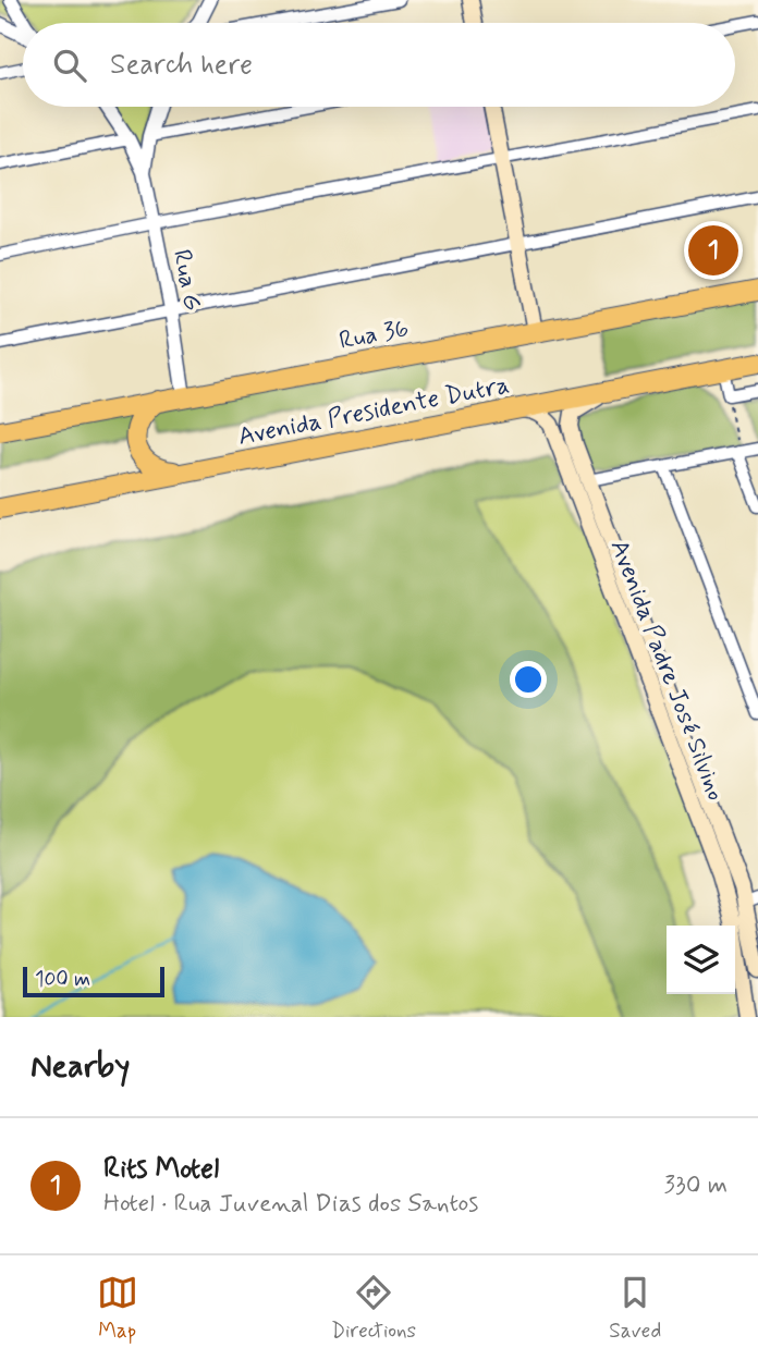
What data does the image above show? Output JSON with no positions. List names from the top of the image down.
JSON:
{
  "streets": {
    "highway": ["Rua 36", "Avenida Presidente Dutra"],
    "main road": ["Avenida Padre José Silvino"],
    "street": ["Rua G"]
  },
  "crossings": [
    ["Rua G", "Rua 36"],
    ["Avenida Presidente Dutra", "Avenida Padre José Silvino"]
  ],
  "scale_bar": "100 m",
  "page": {
    "search": "Search here",
    "pins": "1",
    "scale": "100 m",
    "heading": "Nearby",
    "list": [
      {
        "mark": "1",
        "name": "Rits Motel",
        "note": "Hotel · Rua Juvenal Dias dos Santos",
        "value": "330 m"
      }
    ],
    "nav": ["Map", "Directions", "Saved"]
  }
}
